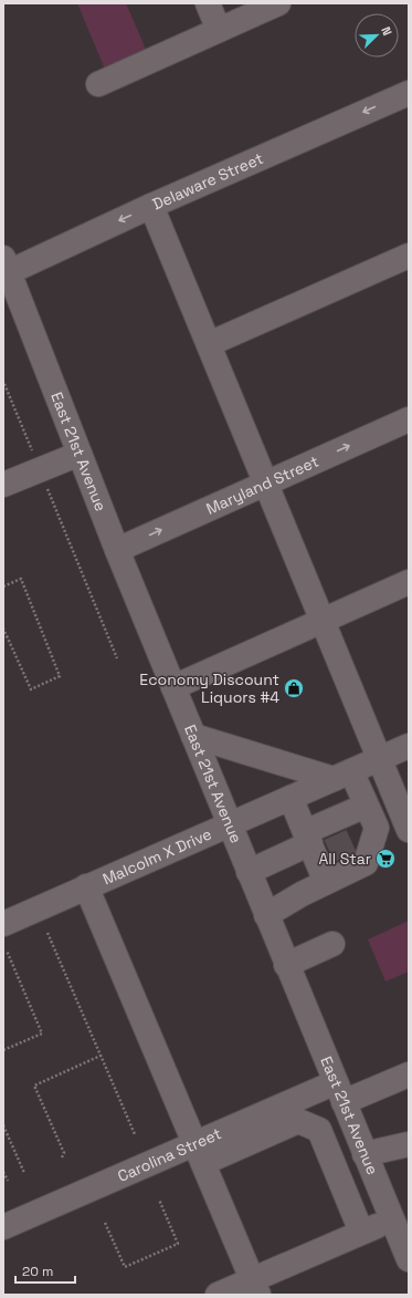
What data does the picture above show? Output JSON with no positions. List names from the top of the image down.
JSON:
{
  "streets": {
    "street": [
      "Delaware Street",
      "East 21st Avenue",
      "Maryland Street",
      "Malcolm X Drive",
      "Carolina Street"
    ]
  },
  "crossings": [
    ["Delaware Street", "East 21st Avenue"],
    ["East 21st Avenue", "Maryland Street"],
    ["East 21st Avenue", "Malcolm X Drive"],
    ["East 21st Avenue", "Carolina Street"]
  ],
  "places": {
    "shop": ["Economy Discount Liquors #4"],
    "supermarket": ["All Star"]
  },
  "scale_bar": "20 m",
  "north": "top right"
}
